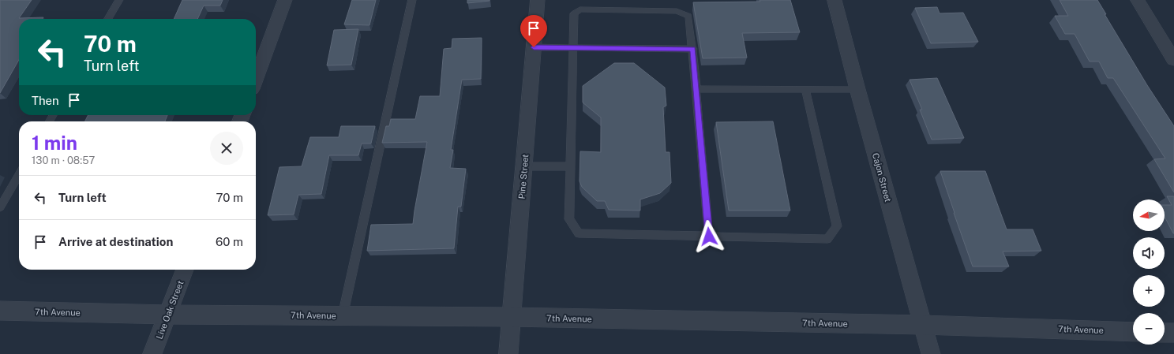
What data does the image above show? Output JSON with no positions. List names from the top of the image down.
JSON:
{
  "streets": {
    "street": [
      "Pine Street",
      "Cajon Street",
      "Live Oak Street",
      "7th Avenue"
    ]
  },
  "crossings": [
    ["Pine Street", "7th Avenue"],
    ["Cajon Street", "7th Avenue"],
    ["Live Oak Street", "7th Avenue"]
  ],
  "north": "left",
  "page": {
    "turn": ["70 m", "Turn left"],
    "then": "Then",
    "heading": ["1 min", "130 m · 08:57"],
    "list": [
      {
        "name": "Turn left",
        "value": "70 m"
      },
      {
        "name": "Arrive at destination",
        "value": "60 m"
      }
    ],
    "map_buttons": ["+", "−"]
  }
}
